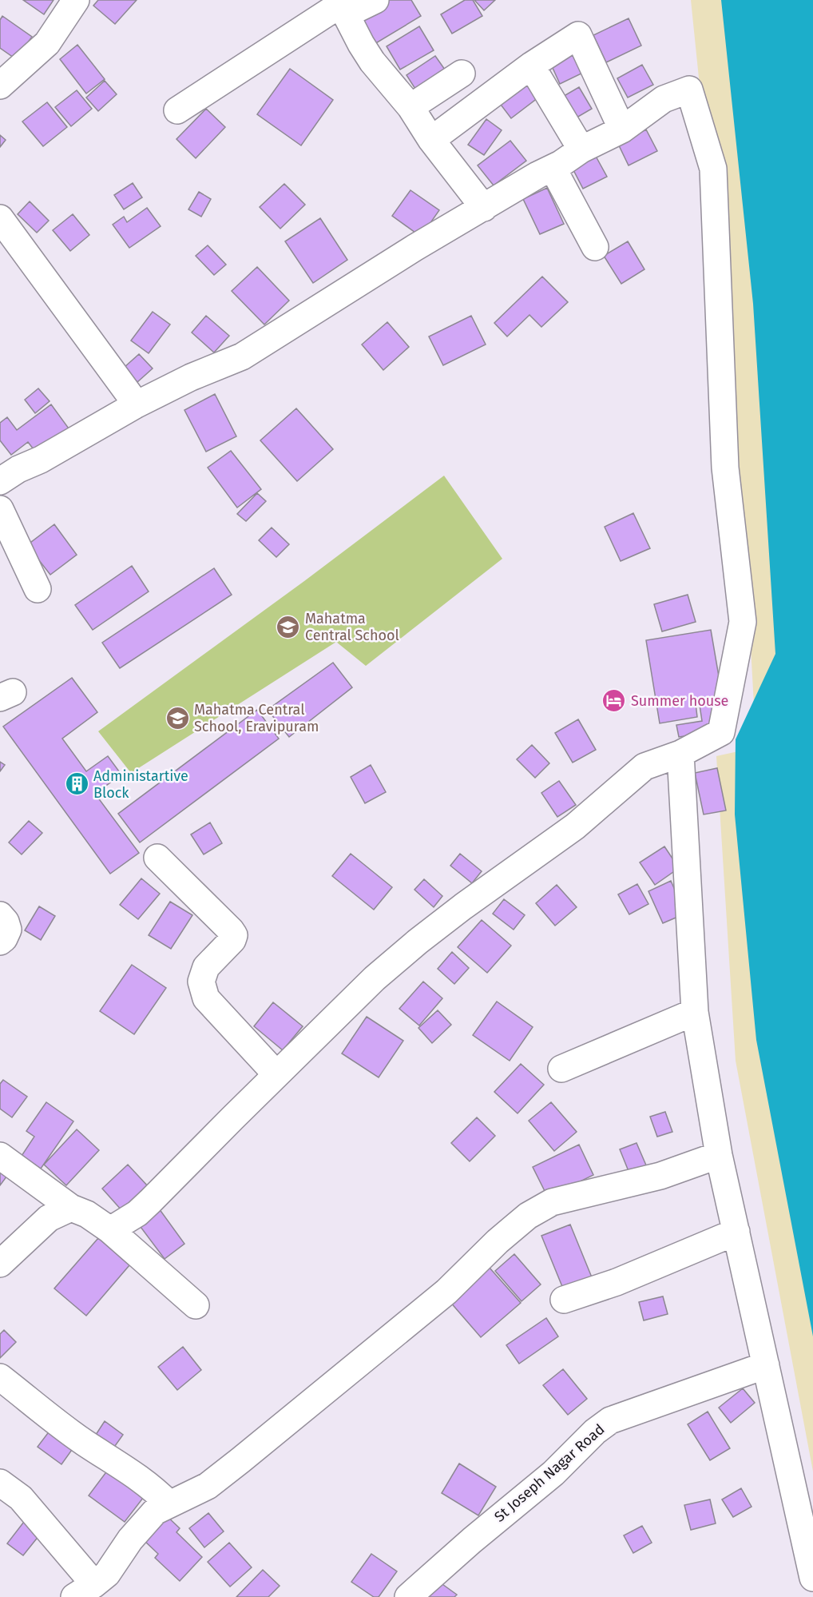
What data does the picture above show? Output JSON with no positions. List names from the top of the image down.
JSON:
{
  "streets": {
    "street": ["St Joseph Nagar Road"]
  },
  "places": {
    "school or university": ["Mahatma Central School", "Mahatma Central School, Eravipuram"],
    "hotel": ["Summer house"],
    "building": ["Administartive Block"]
  }
}
